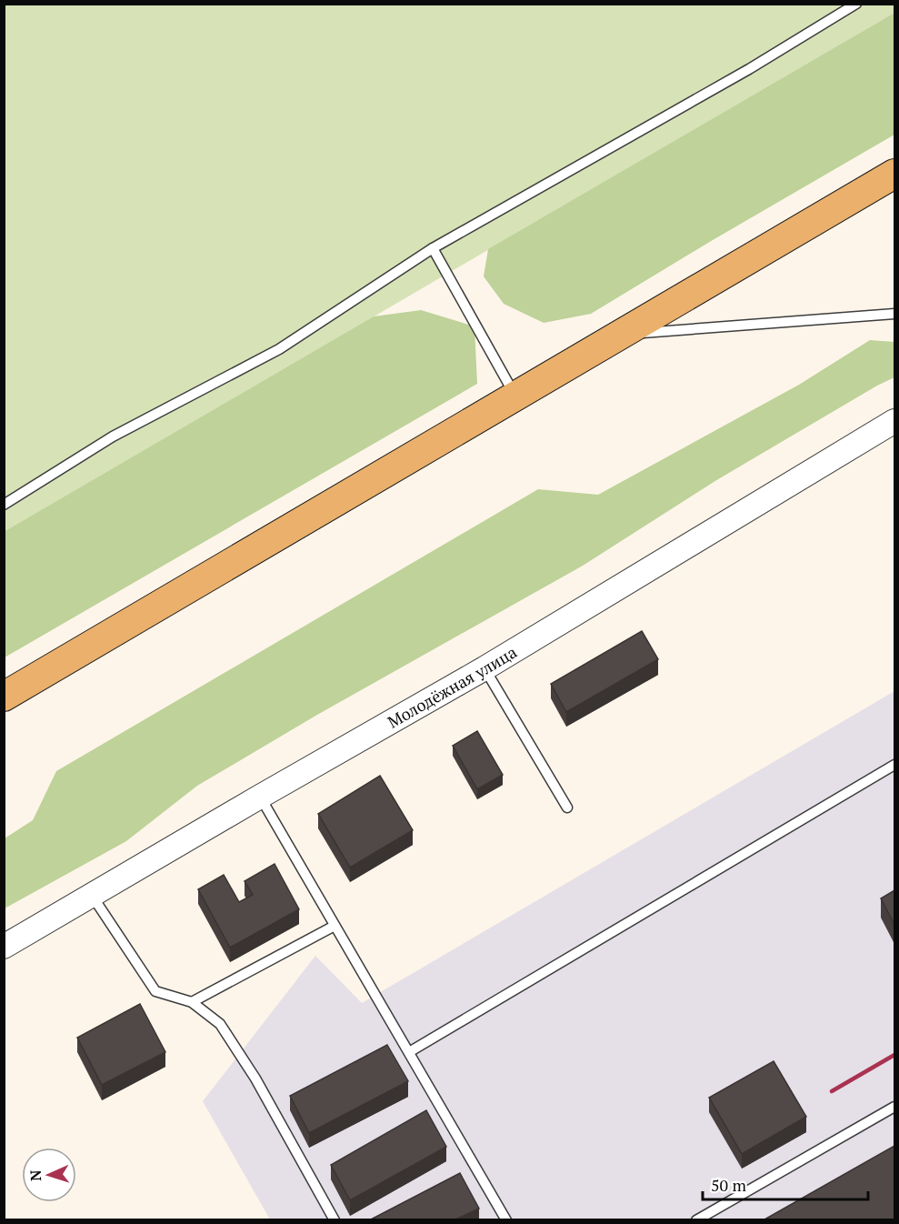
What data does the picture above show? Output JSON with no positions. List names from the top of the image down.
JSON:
{
  "streets": {
    "street": ["Молодёжная улица"]
  },
  "scale_bar": "50 m",
  "north": "left"
}
